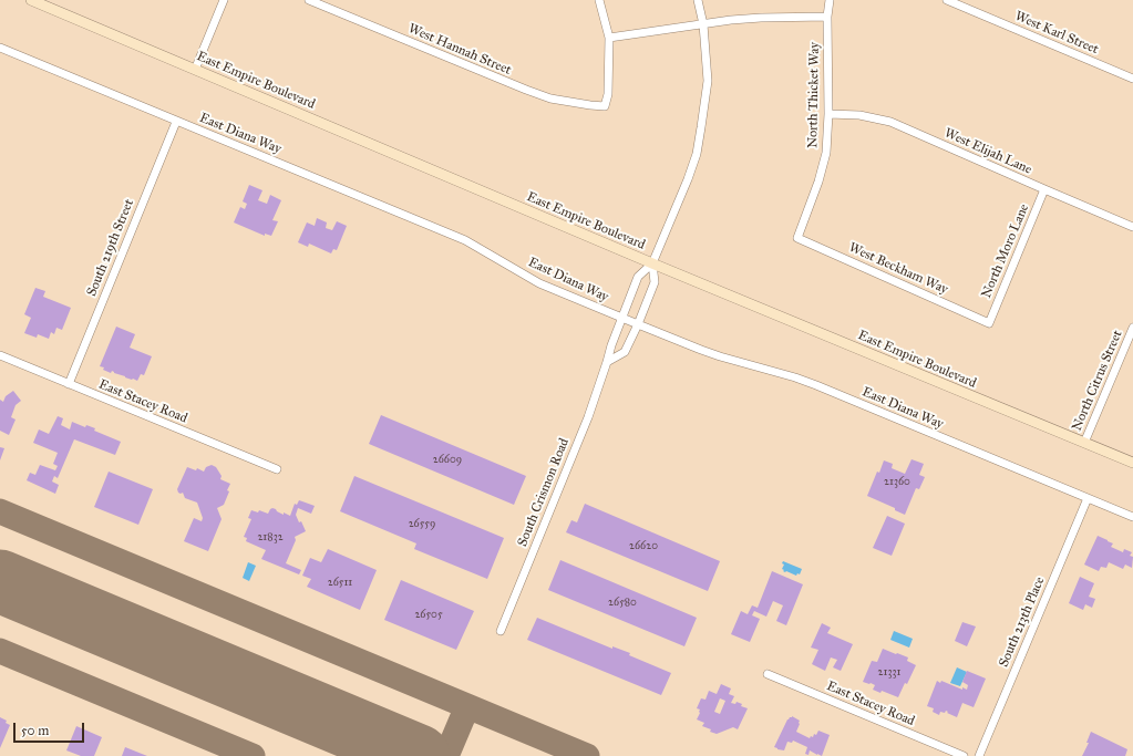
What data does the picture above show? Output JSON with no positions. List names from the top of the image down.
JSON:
{
  "streets": {
    "street": [
      "West Karl Street",
      "West Hannah Street",
      "East Empire Boulevard",
      "North Thicket Way",
      "East Diana Way",
      "West Elijah Lane",
      "South 219th Street",
      "North Moro Lane",
      "West Beckham Way",
      "North Citrus Street",
      "East Stacey Road",
      "South Crismon Road",
      "South 213th Place"
    ]
  },
  "crossings": [
    ["East Empire Boulevard", "North Citrus Street"],
    ["East Empire Boulevard", "South Crismon Road"],
    ["North Thicket Way", "West Elijah Lane"],
    ["North Thicket Way", "West Beckham Way"],
    ["East Diana Way", "South 219th Street"],
    ["East Diana Way", "South Crismon Road"],
    ["East Diana Way", "South 213th Place"],
    ["West Elijah Lane", "North Moro Lane"],
    ["South 219th Street", "East Stacey Road"],
    ["North Moro Lane", "West Beckham Way"]
  ],
  "house_numbers": [
    "26609",
    "21360",
    "26559",
    "21832",
    "26620",
    "26511",
    "26580",
    "26505",
    "21331"
  ],
  "scale_bar": "50 m"
}
